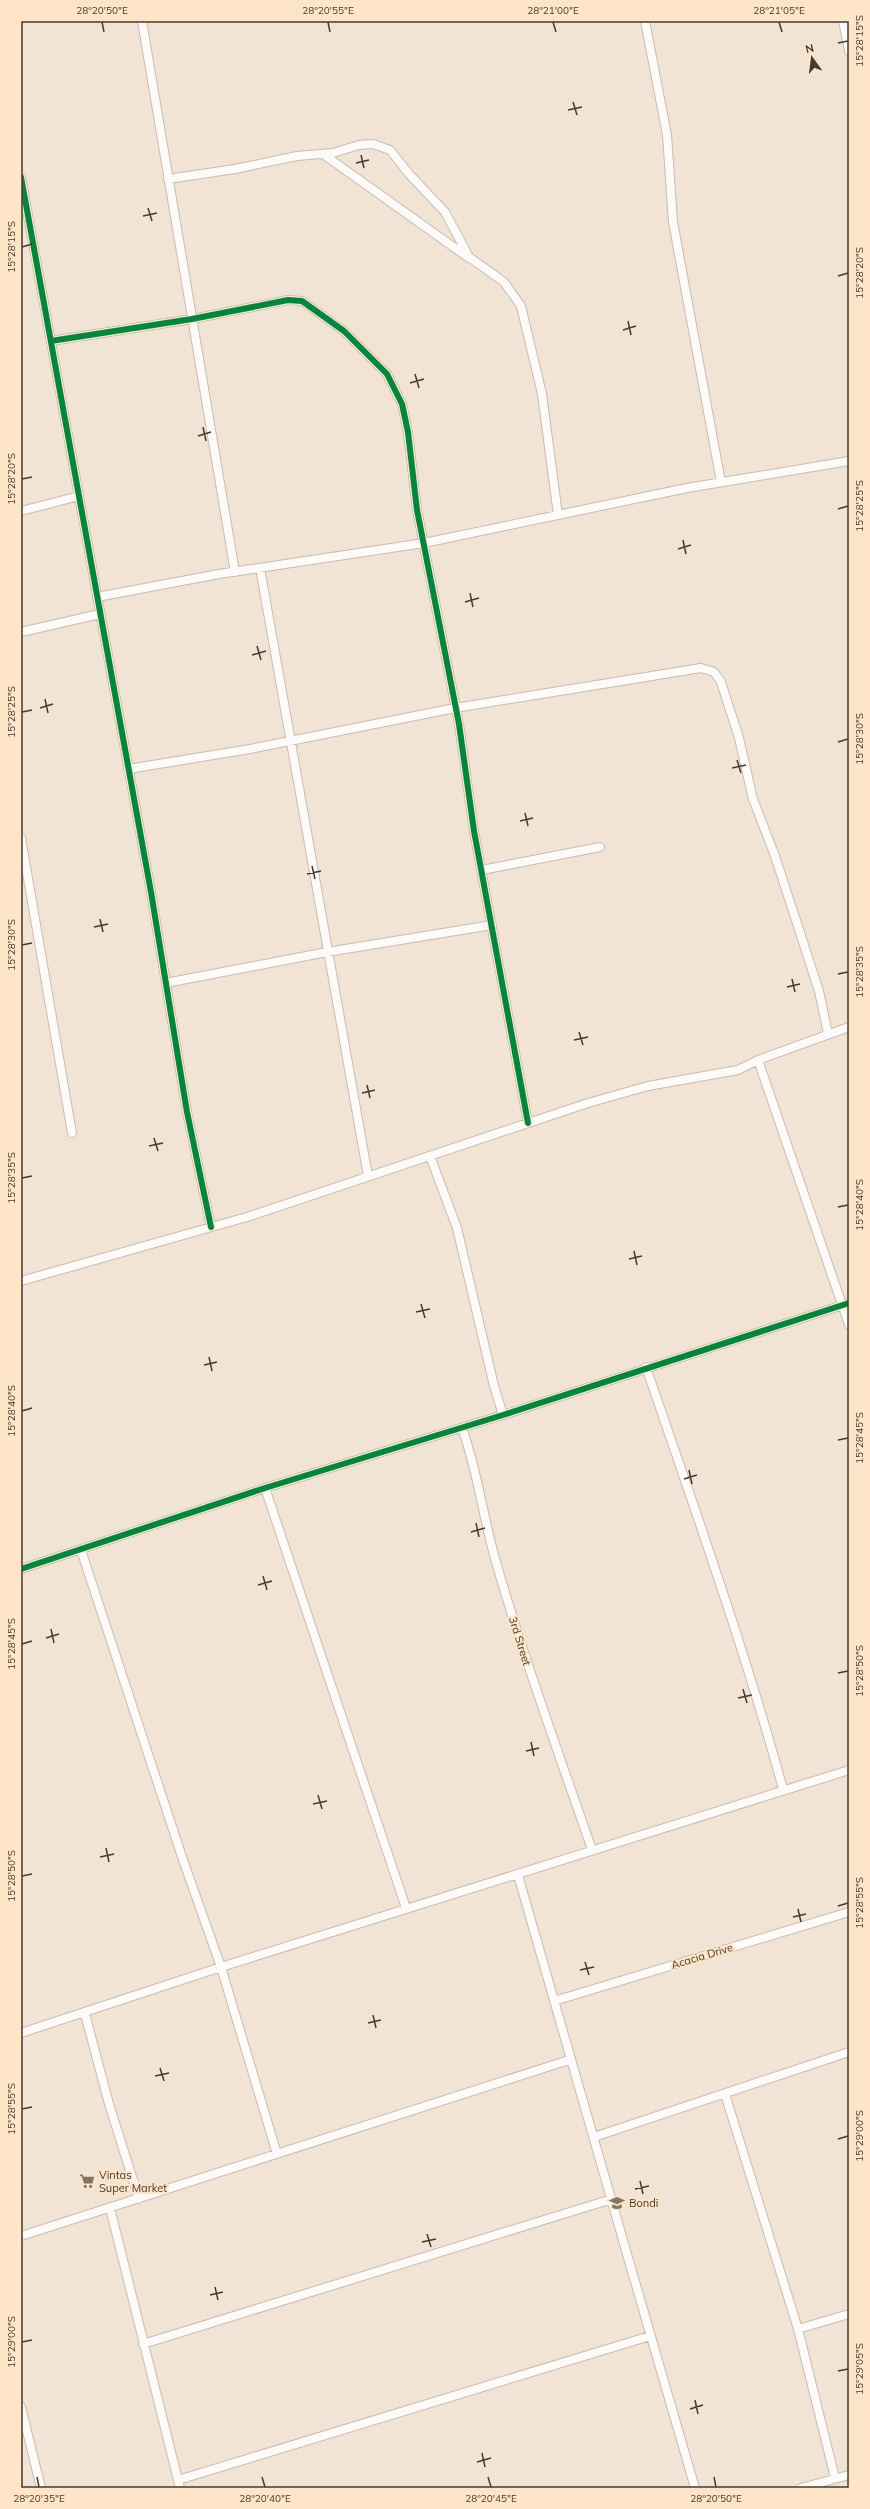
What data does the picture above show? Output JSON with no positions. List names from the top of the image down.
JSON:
{
  "streets": {
    "street": ["3rd Street", "Acacia Drive"]
  },
  "places": {
    "supermarket": ["Vintas Super Market"],
    "school or university": ["Bondi"]
  },
  "north": "top",
  "coordinates": [
    "28°20'50\"E",
    "28°20'55\"E",
    "28°21'00\"E",
    "28°21'05\"E",
    "15°28'15\"S",
    "15°28'20\"S",
    "15°28'25\"S",
    "15°28'30\"S",
    "15°28'35\"S",
    "15°28'40\"S",
    "15°28'45\"S",
    "15°28'50\"S",
    "15°28'55\"S",
    "15°29'00\"S",
    "15°29'05\"S",
    "28°20'35\"E",
    "28°20'40\"E",
    "28°20'45\"E"
  ]
}
